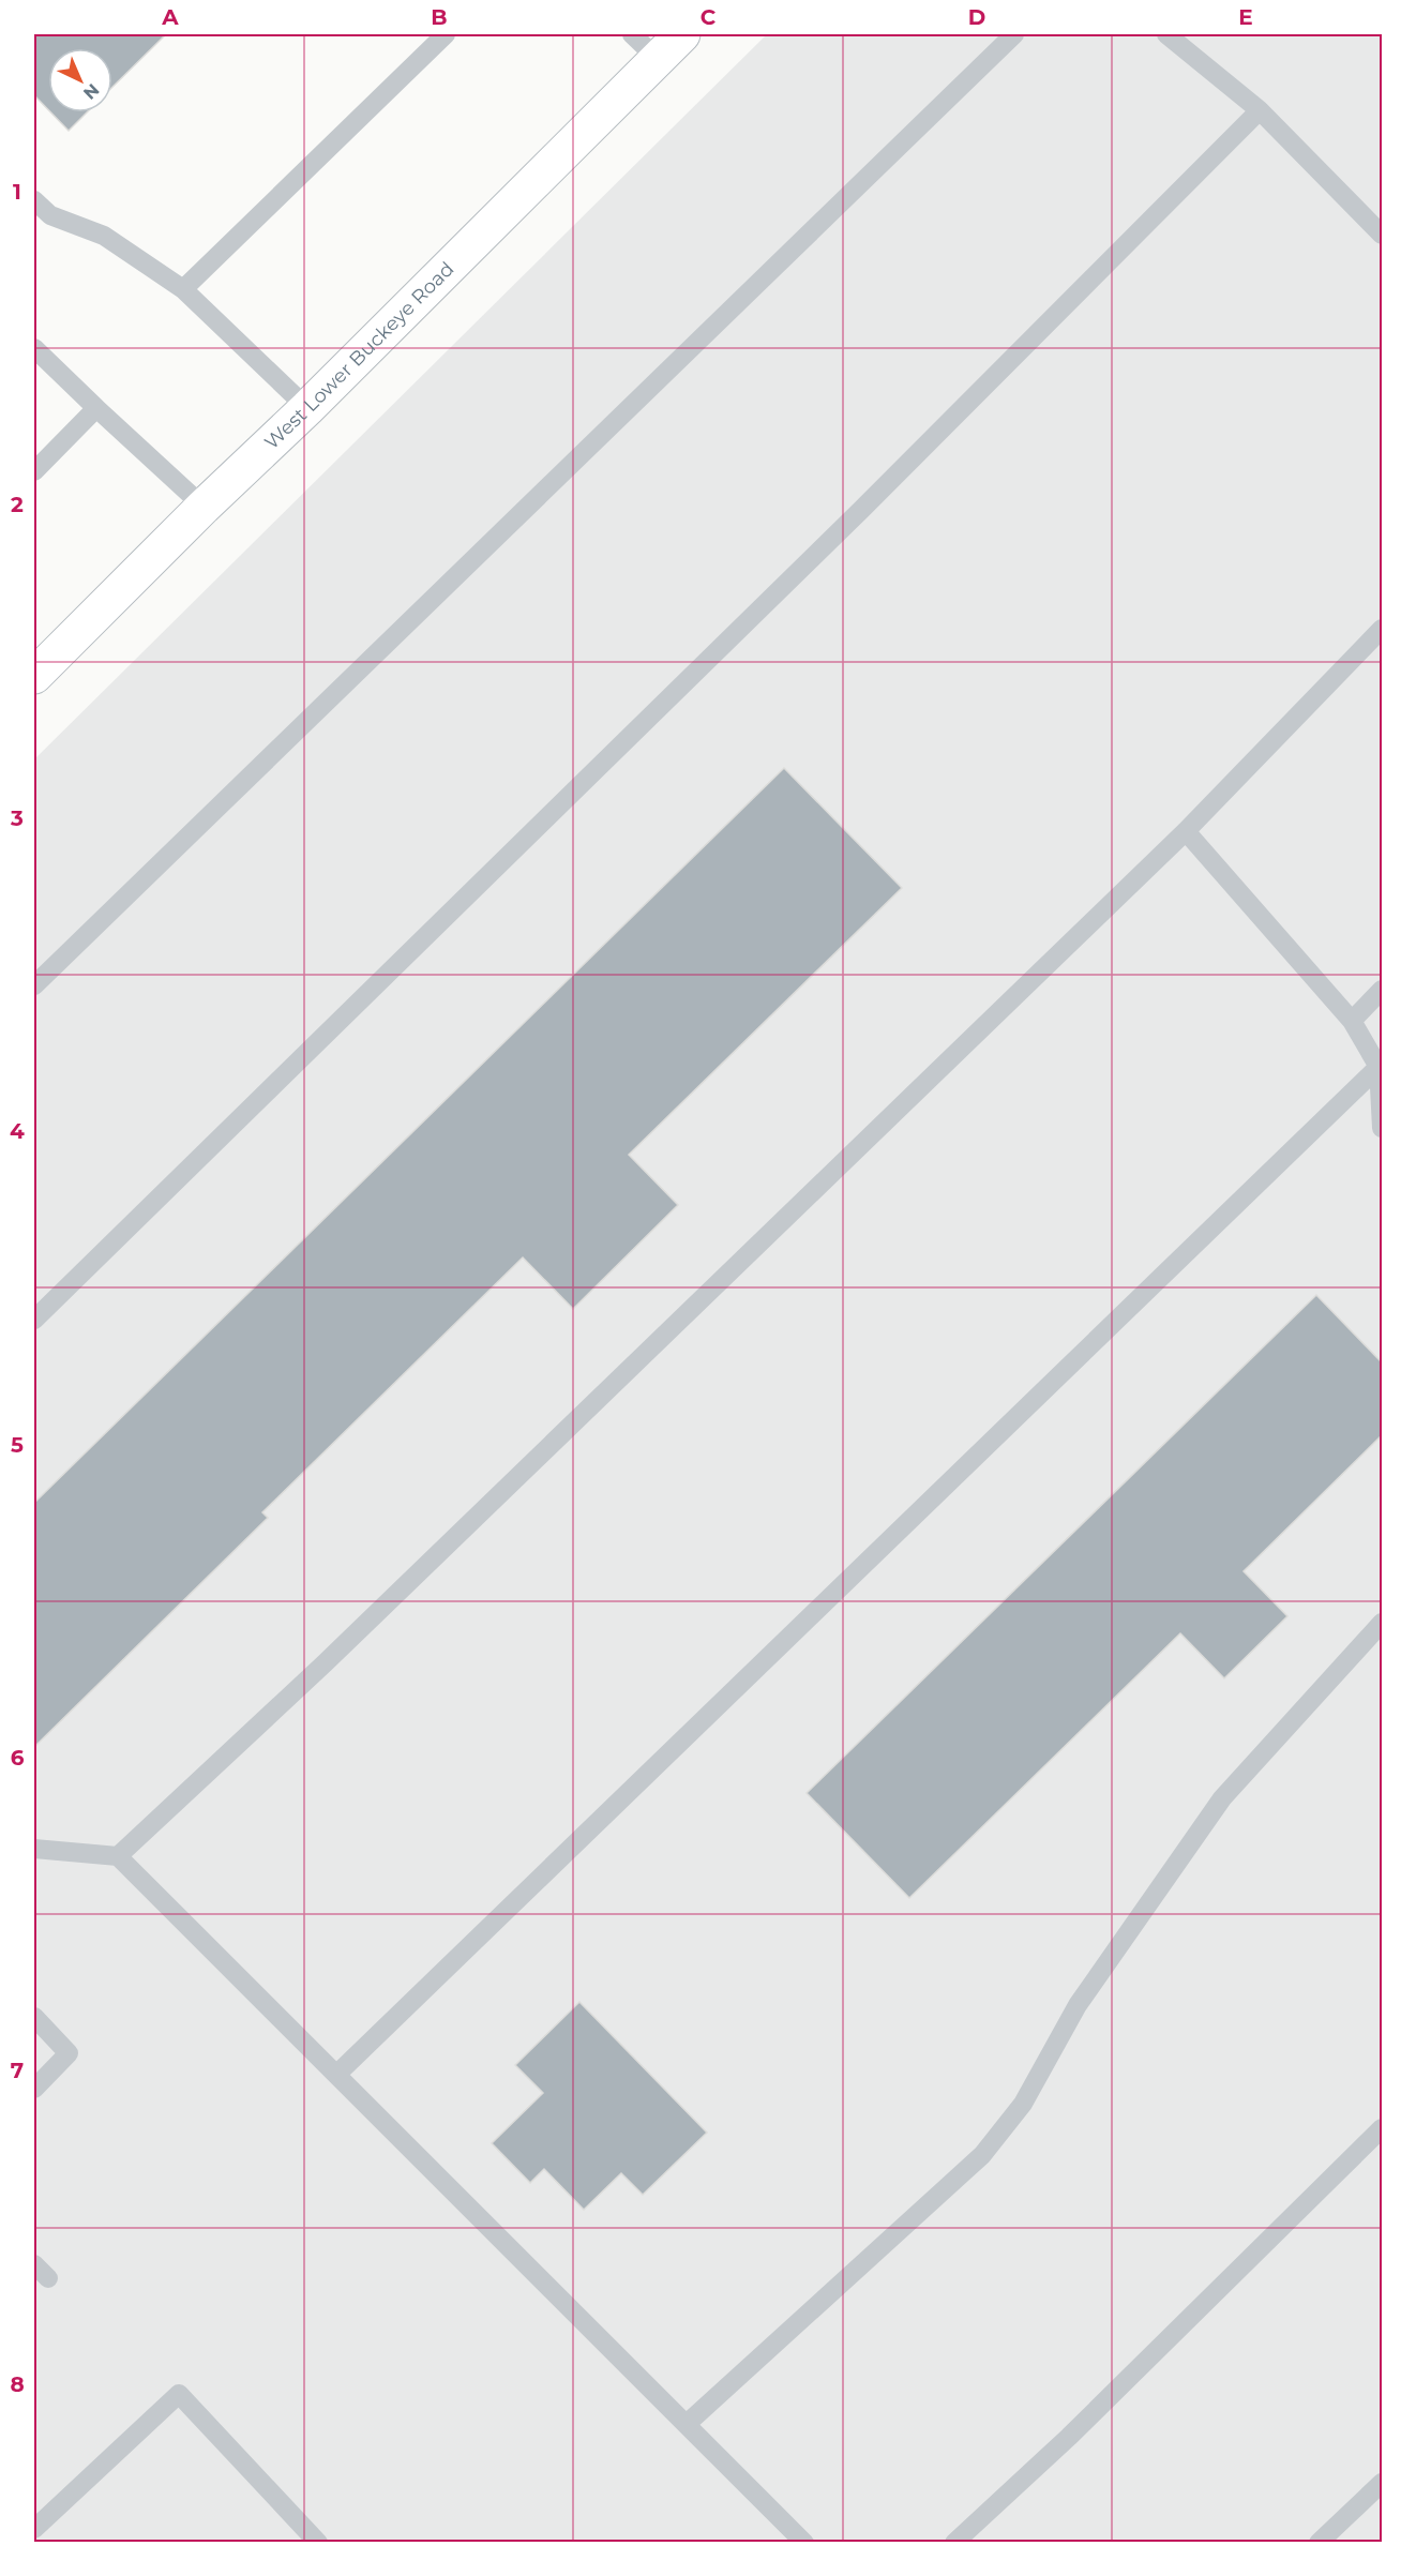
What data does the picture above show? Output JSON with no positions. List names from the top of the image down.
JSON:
{
  "streets": {
    "main road": ["West Lower Buckeye Road"]
  },
  "north": "bottom right",
  "grid": {
    "columns": [
      "A",
      "B",
      "C",
      "D",
      "E"
    ],
    "rows": [
      "1",
      "2",
      "3",
      "4",
      "5",
      "6",
      "7",
      "8"
    ]
  }
}
